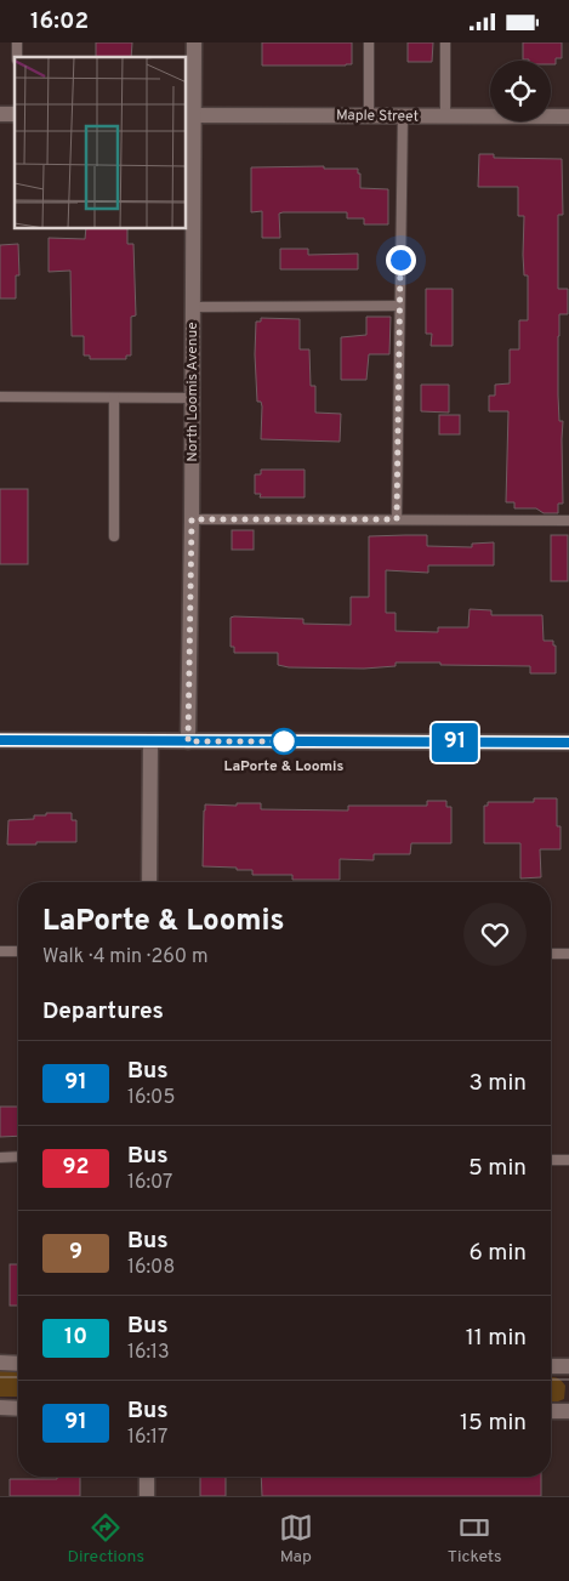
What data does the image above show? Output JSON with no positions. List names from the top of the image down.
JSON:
{
  "streets": {
    "street": ["Maple Street", "North Loomis Avenue"]
  },
  "crossings": [
    ["Maple Street", "North Loomis Avenue"]
  ],
  "places": ["LaPorte & Loomis"],
  "lines": ["bus line 91"],
  "page": {
    "status": "16:02",
    "on_map": "91",
    "heading": [
      ["LaPorte & Loomis", "Walk · 4 min · 260 m"],
      "Departures"
    ],
    "list": [
      {
        "mark": "91",
        "name": "Bus",
        "note": "16:05",
        "value": "3 min"
      },
      {
        "mark": "92",
        "name": "Bus",
        "note": "16:07",
        "value": "5 min"
      },
      {
        "mark": "9",
        "name": "Bus",
        "note": "16:08",
        "value": "6 min"
      },
      {
        "mark": "10",
        "name": "Bus",
        "note": "16:13",
        "value": "11 min"
      },
      {
        "mark": "91",
        "name": "Bus",
        "note": "16:17",
        "value": "15 min"
      }
    ],
    "tabs": ["Directions", "Map", "Tickets"]
  }
}
